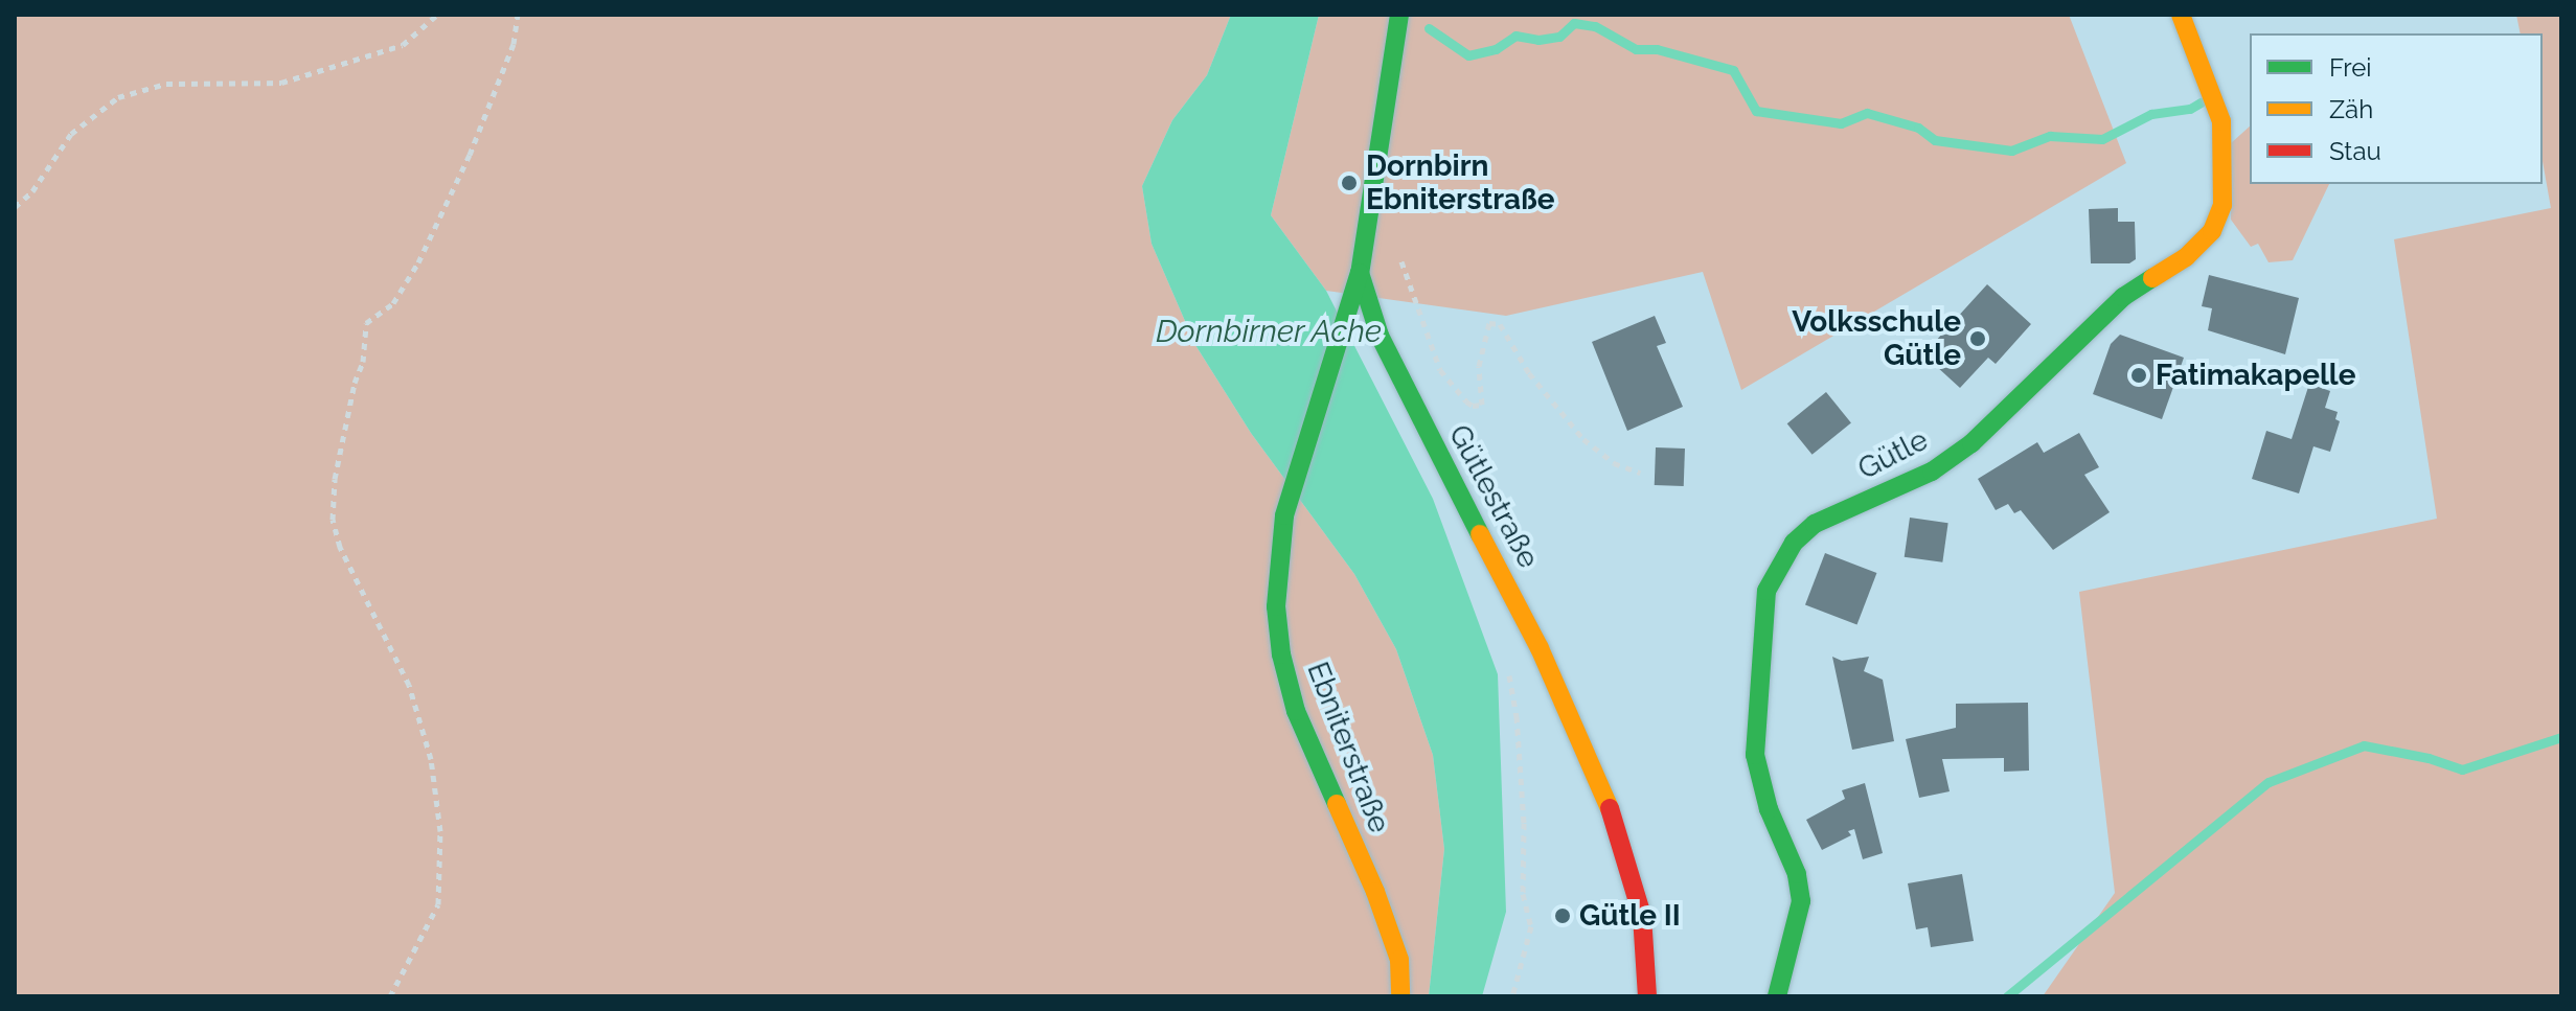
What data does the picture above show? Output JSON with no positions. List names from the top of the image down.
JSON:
{
  "streets": {
    "street": ["Gütle", "Gütlestraße", "Ebniterstraße"]
  },
  "crossings": [
    ["Gütlestraße", "Ebniterstraße"]
  ],
  "water": ["Dornbirner Ache"],
  "places": [
    "Dornbirn Ebniterstraße",
    "Volksschule Gütle",
    "Fatimakapelle",
    "Gütle II"
  ],
  "legend": ["Frei", "Zäh", "Stau"]
}
